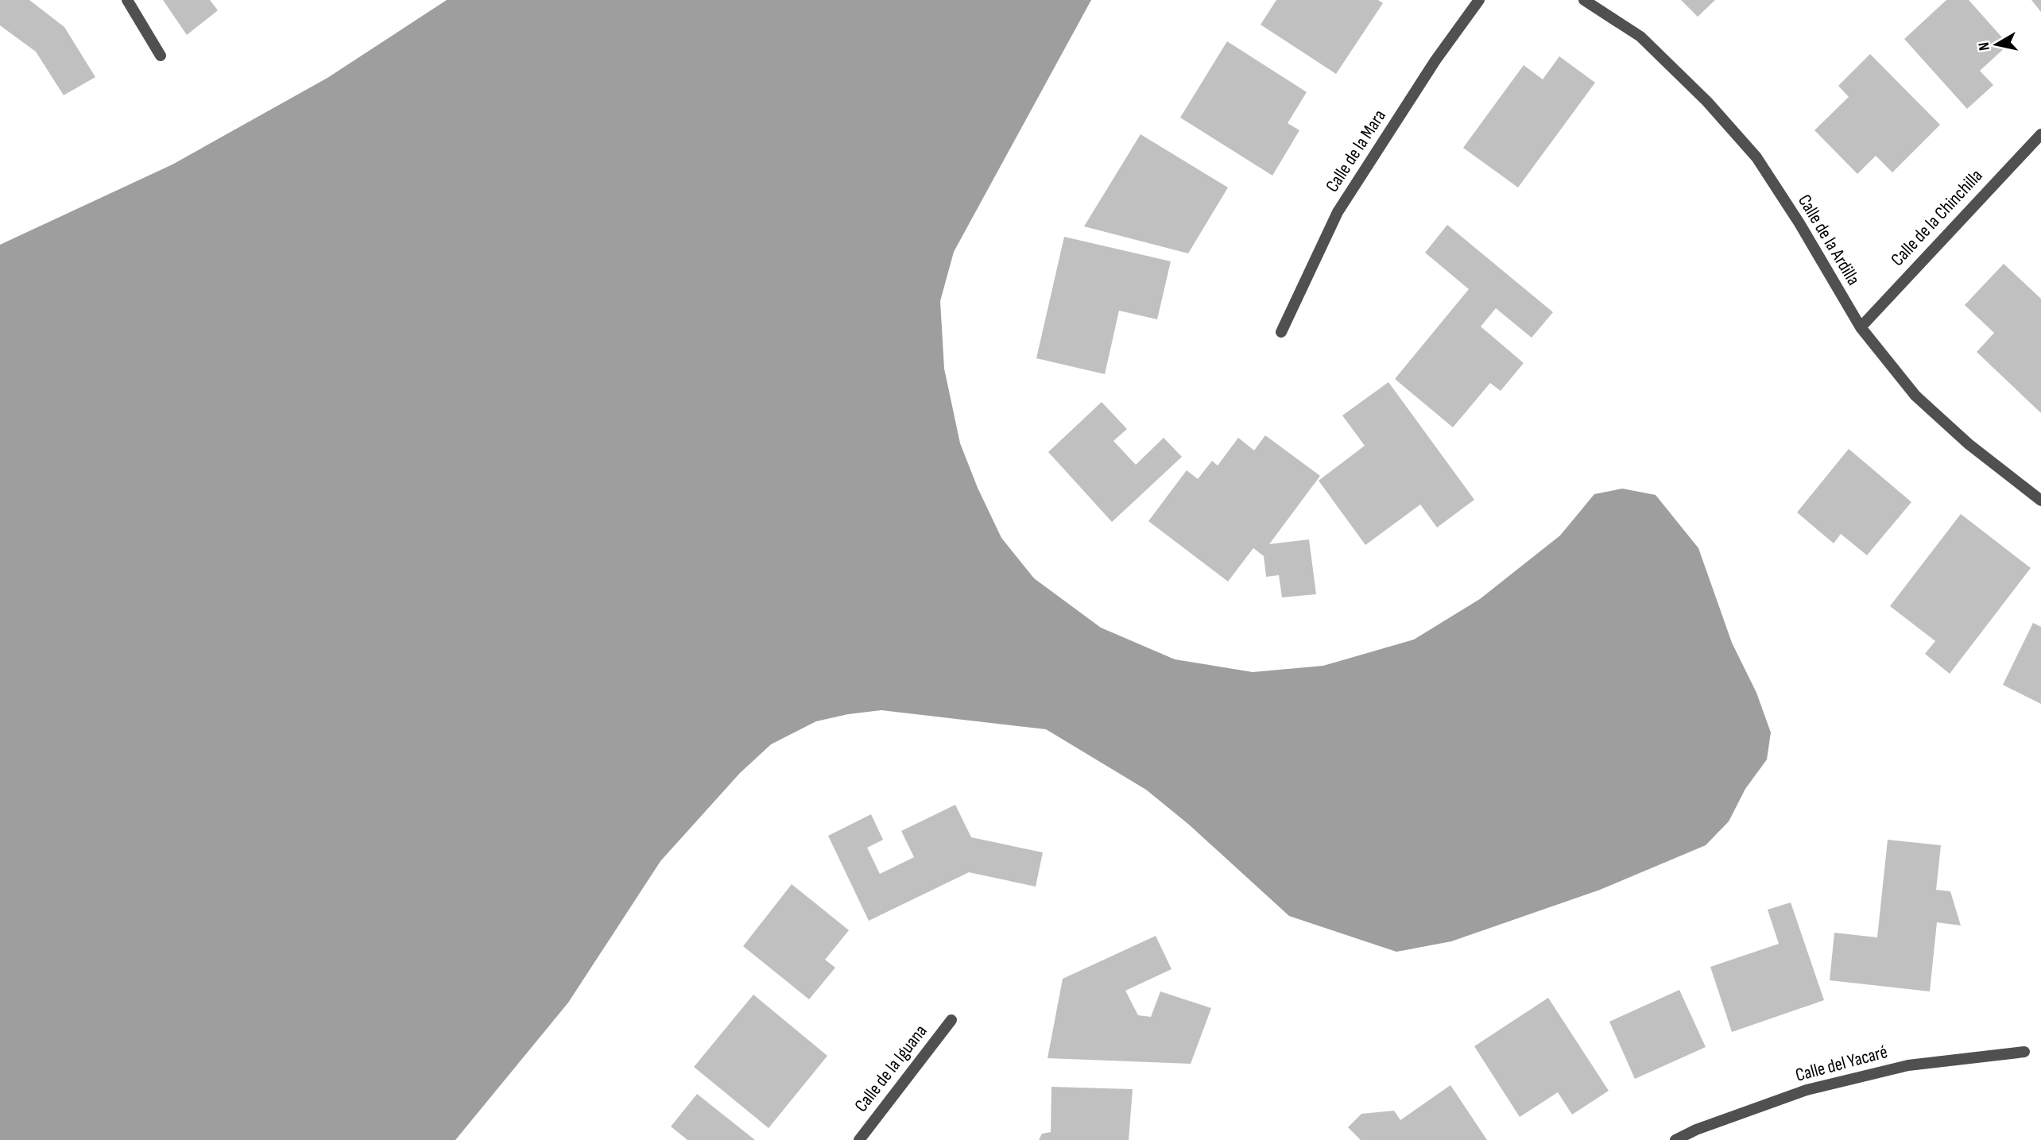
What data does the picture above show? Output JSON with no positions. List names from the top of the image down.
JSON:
{
  "streets": {
    "street": [
      "Calle de la Mara",
      "Calle de la Chinchilla",
      "Calle de la Ardilla",
      "Calle del Yacaré",
      "Calle de la Iguana"
    ]
  },
  "crossings": [
    ["Calle de la Chinchilla", "Calle de la Ardilla"]
  ],
  "north": "left"
}
